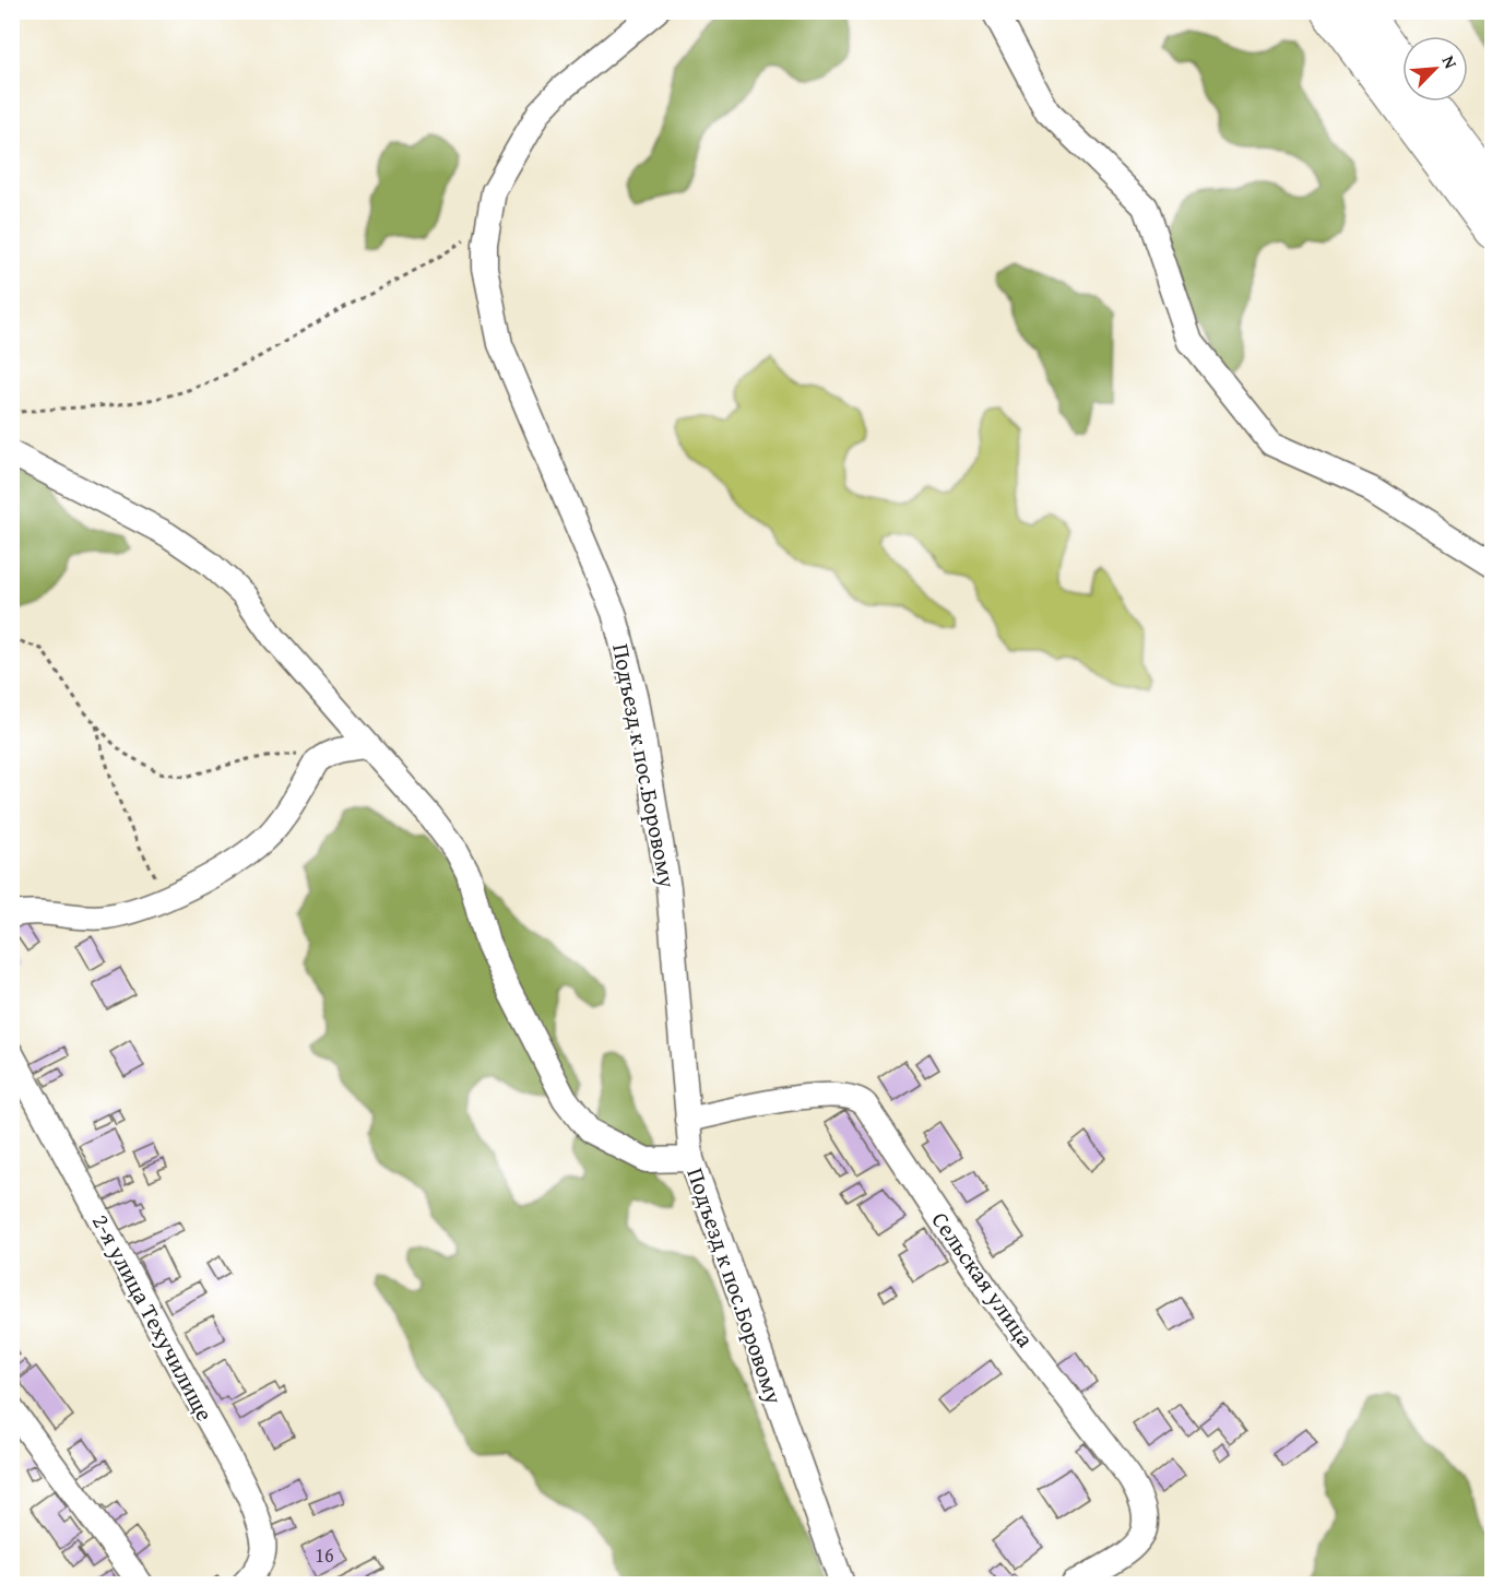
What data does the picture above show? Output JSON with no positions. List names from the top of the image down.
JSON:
{
  "streets": {
    "street": ["Подъезд к пос.Боровому", "Сельская улица", "2-я улица Техучилище"]
  },
  "crossings": [
    ["Подъезд к пос.Боровому", "Сельская улица"]
  ],
  "house_numbers": ["16"],
  "north": "top right"
}
